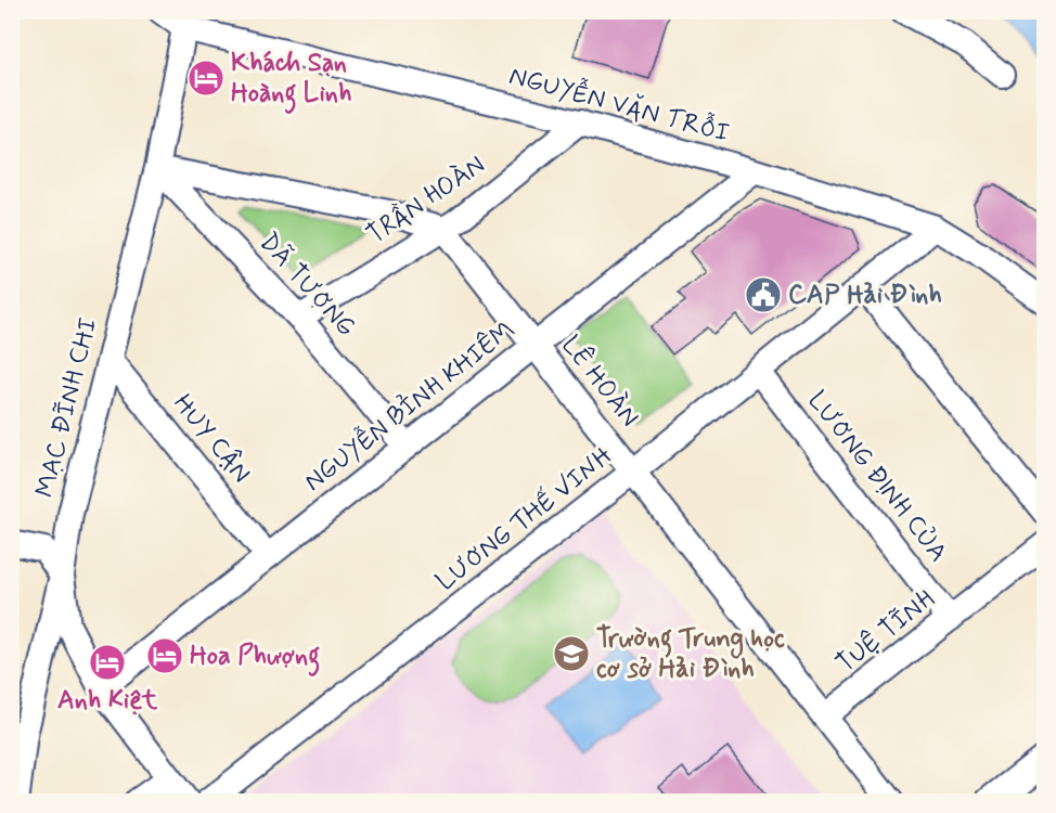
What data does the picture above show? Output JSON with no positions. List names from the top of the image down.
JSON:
{
  "streets": {
    "street": [
      "NGUYỄN VĂN TRỖI",
      "TRẦN HOÀN",
      "DÃ TƯỢNG",
      "LÊ HOÀN",
      "NGUYỄN BỈNH KHIÊM",
      "MẠC ĐĨNH CHI",
      "HUY CẬN",
      "LƯƠNG ĐỊNH CỦA",
      "LƯƠNG THẾ VINH",
      "TUỆ TĨNH"
    ]
  },
  "crossings": [
    ["NGUYỄN VĂN TRỖI", "TRẦN HOÀN"],
    ["NGUYỄN VĂN TRỖI", "NGUYỄN BỈNH KHIÊM"],
    ["NGUYỄN VĂN TRỖI", "MẠC ĐĨNH CHI"],
    ["NGUYỄN VĂN TRỖI", "LƯƠNG THẾ VINH"],
    ["TRẦN HOÀN", "DÃ TƯỢNG"],
    ["TRẦN HOÀN", "LÊ HOÀN"],
    ["DÃ TƯỢNG", "NGUYỄN BỈNH KHIÊM"],
    ["DÃ TƯỢNG", "MẠC ĐĨNH CHI"],
    ["LÊ HOÀN", "NGUYỄN BỈNH KHIÊM"],
    ["LÊ HOÀN", "LƯƠNG THẾ VINH"],
    ["LÊ HOÀN", "TUỆ TĨNH"],
    ["NGUYỄN BỈNH KHIÊM", "HUY CẬN"],
    ["MẠC ĐĨNH CHI", "HUY CẬN"],
    ["LƯƠNG ĐỊNH CỦA", "LƯƠNG THẾ VINH"],
    ["LƯƠNG ĐỊNH CỦA", "TUỆ TĨNH"]
  ],
  "places": {
    "hotel": ["Khách Sạn Hoàng Linh", "Hoa Phượng", "Anh Kiệt"],
    "public building": ["CAP Hải Đình"],
    "school or university": ["Trường Trung học cơ sở Hải Đình"]
  }
}
